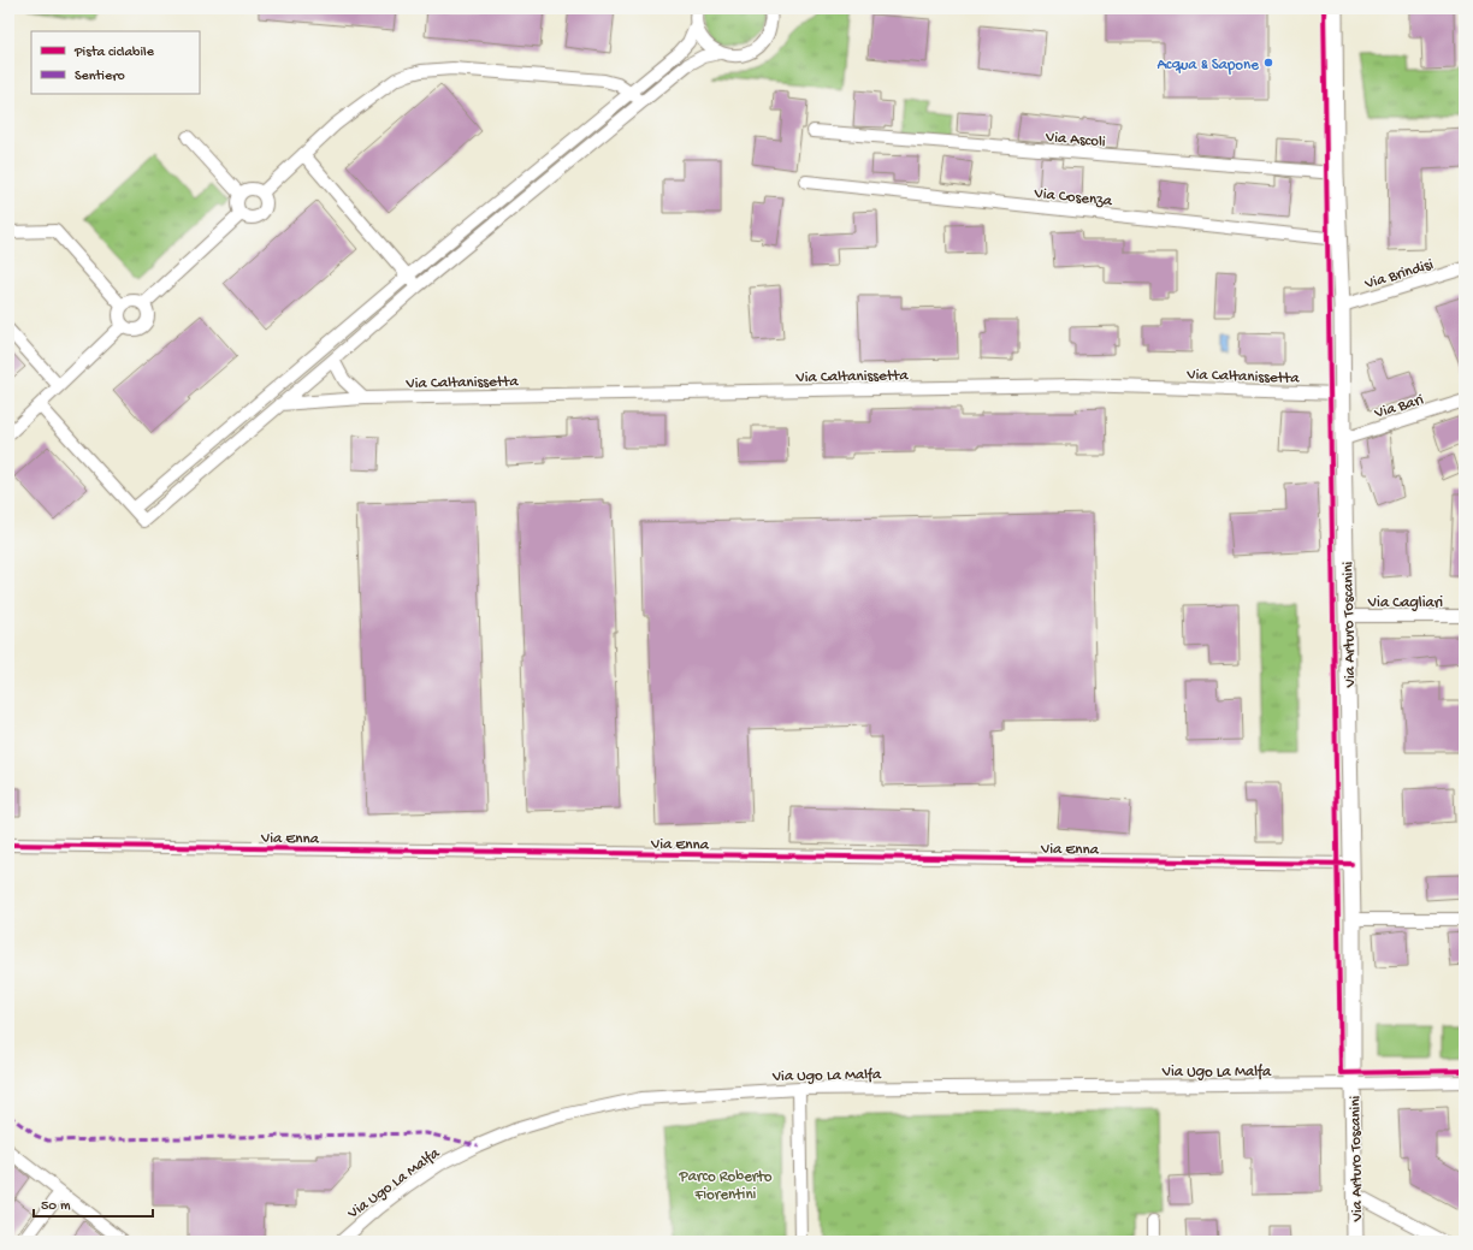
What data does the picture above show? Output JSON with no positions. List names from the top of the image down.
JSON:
{
  "streets": {
    "street": [
      "Via Ascoli",
      "Via Cosenza",
      "Via Brindisi",
      "Via Caltanissetta",
      "Via Bari",
      "Via Cagliari",
      "Via Arturo Toscanini",
      "Via Enna",
      "Via Ugo La Malfa"
    ]
  },
  "crossings": [
    ["Via Ascoli", "Via Arturo Toscanini"],
    ["Via Cosenza", "Via Arturo Toscanini"],
    ["Via Brindisi", "Via Arturo Toscanini"],
    ["Via Caltanissetta", "Via Arturo Toscanini"],
    ["Via Bari", "Via Arturo Toscanini"],
    ["Via Cagliari", "Via Arturo Toscanini"],
    ["Via Arturo Toscanini", "Via Enna"],
    ["Via Arturo Toscanini", "Via Ugo La Malfa"]
  ],
  "parks": ["Parco Roberto Fiorentini"],
  "places": ["Acqua & Sapone"],
  "legend": ["Pista ciclabile", "Sentiero"],
  "scale_bar": "50 m"
}
